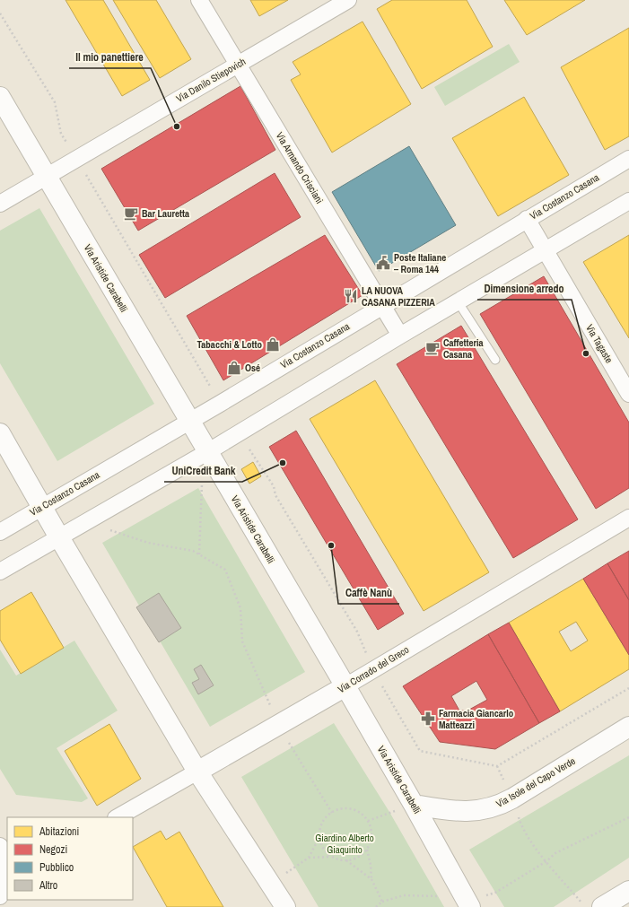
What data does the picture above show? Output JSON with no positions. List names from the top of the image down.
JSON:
{
  "streets": {
    "street": [
      "Via Danilo Stiepovich",
      "Via Armando Crisciani",
      "Via Costanzo Casana",
      "Via Aristide Carabelli",
      "Via Tagaste",
      "Via Corrado del Greco",
      "Via Isole del Capo Verde"
    ]
  },
  "crossings": [
    ["Via Danilo Stiepovich", "Via Armando Crisciani"],
    ["Via Danilo Stiepovich", "Via Aristide Carabelli"],
    ["Via Armando Crisciani", "Via Costanzo Casana"],
    ["Via Costanzo Casana", "Via Aristide Carabelli"],
    ["Via Costanzo Casana", "Via Tagaste"],
    ["Via Aristide Carabelli", "Via Corrado del Greco"],
    ["Via Aristide Carabelli", "Via Isole del Capo Verde"]
  ],
  "parks": ["Giardino Alberto Giaquinto"],
  "places": {
    "other": [
      "Il mio panettiere",
      "Dimensione arredo",
      "UniCredit Bank",
      "Caffè Nanù"
    ],
    "cafe": ["Bar Lauretta", "Caffetteria Casana"],
    "public building": ["Poste Italiane – Roma 144"],
    "restaurant": ["LA NUOVA CASANA PIZZERIA"],
    "shop": ["Tabacchi & Lotto", "Osé"],
    "pharmacy": ["Farmacia Giancarlo Matteazzi"]
  },
  "legend": [
    "Abitazioni",
    "Negozi",
    "Pubblico",
    "Altro"
  ]
}
